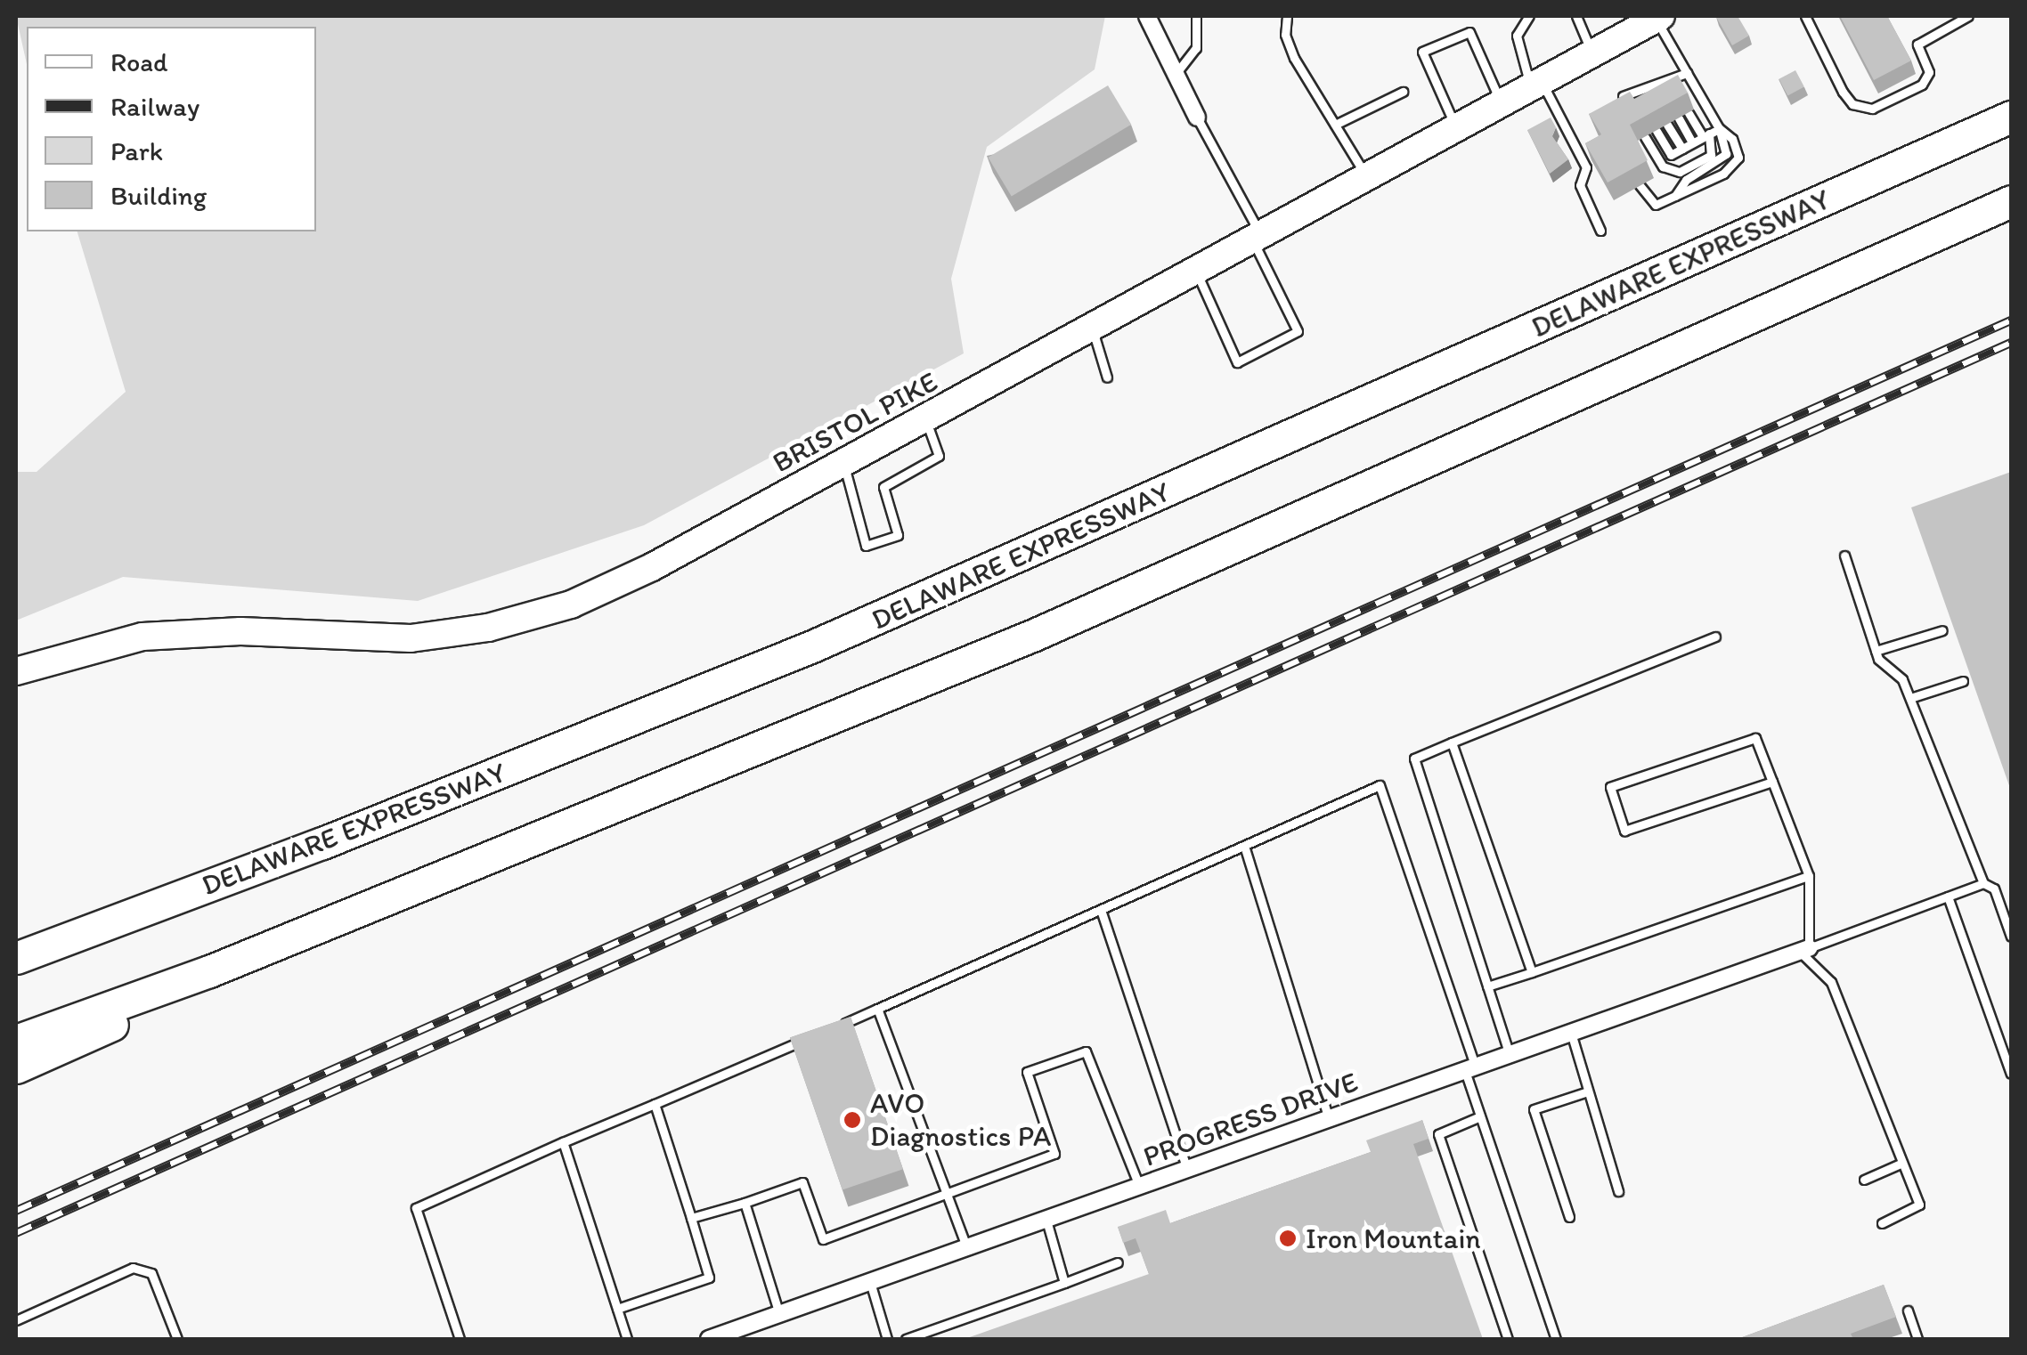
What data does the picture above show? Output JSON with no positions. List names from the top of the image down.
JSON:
{
  "streets": {
    "highway": ["DELAWARE EXPRESSWAY"],
    "main road": ["BRISTOL PIKE"],
    "street": ["PROGRESS DRIVE"]
  },
  "places": ["AVO Diagnostics PA", "Iron Mountain"],
  "legend": [
    "Road",
    "Railway",
    "Park",
    "Building"
  ]
}
